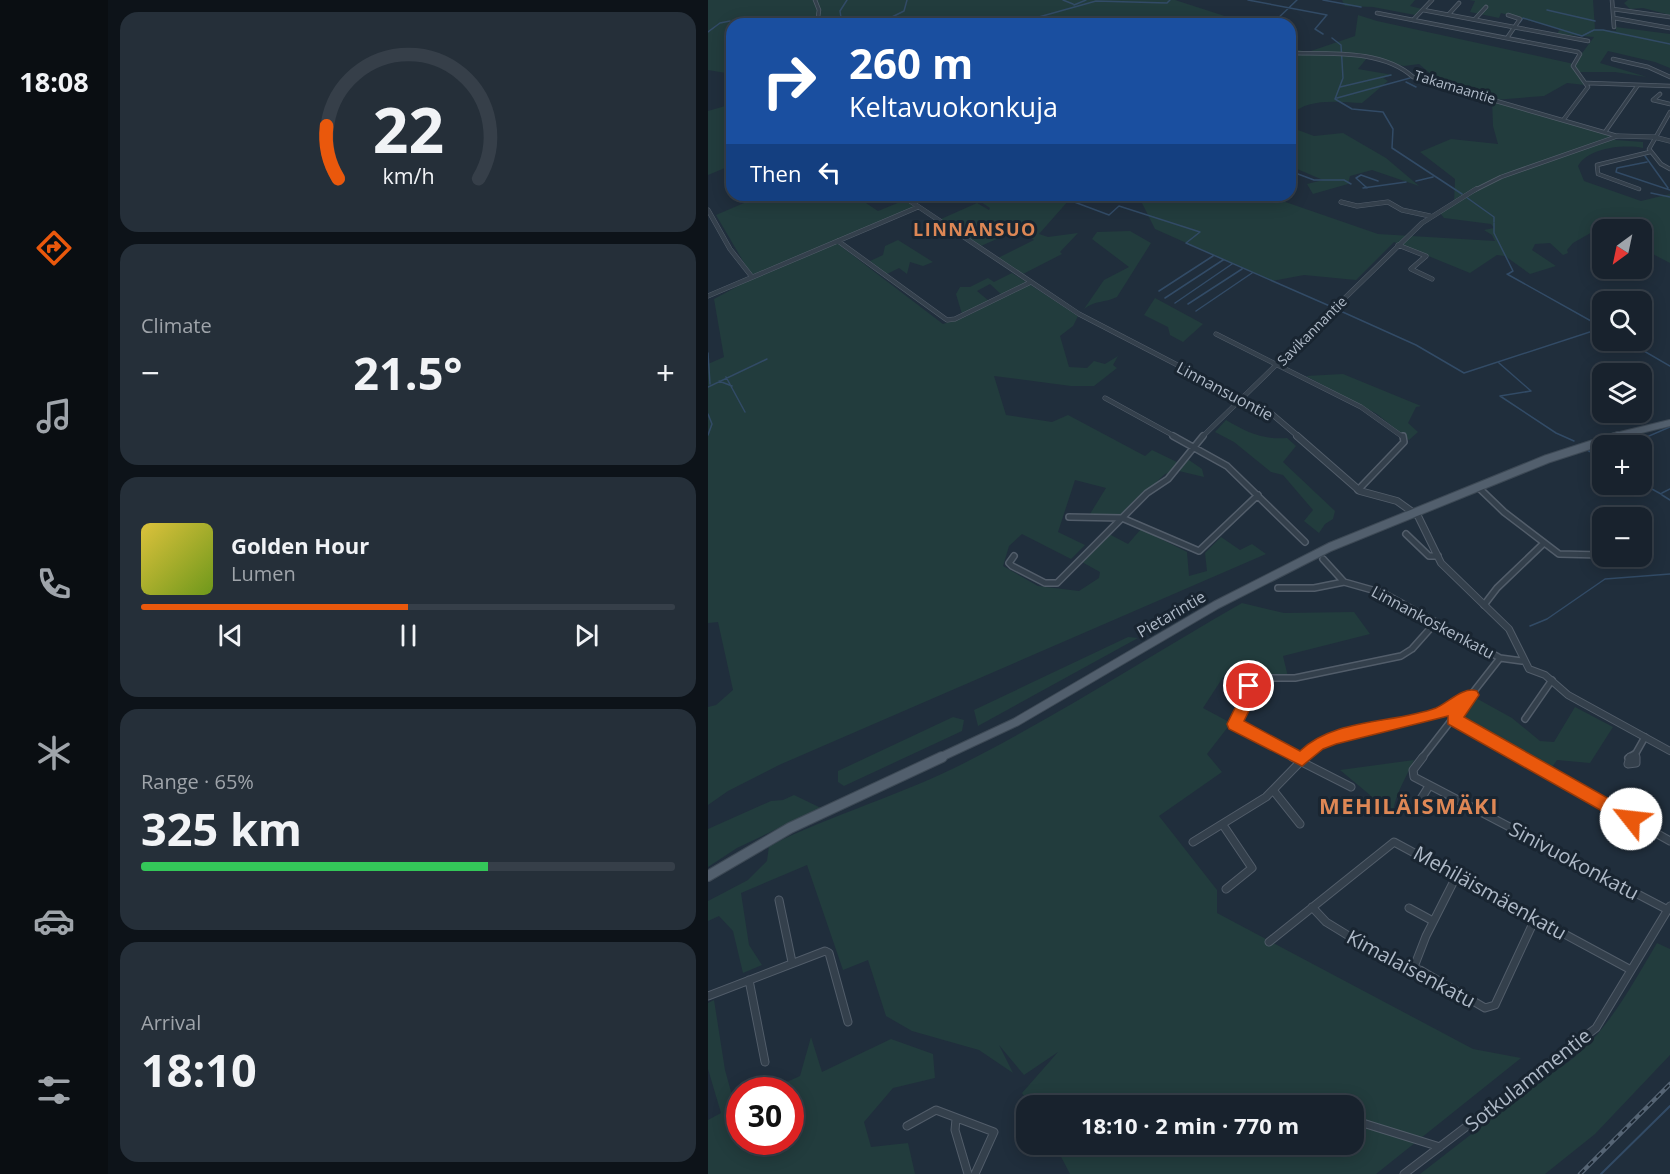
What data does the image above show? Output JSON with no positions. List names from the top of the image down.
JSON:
{
  "streets": {
    "main road": ["Pietarintie"],
    "street": [
      "Takamaantie",
      "Savikannantie",
      "Linnansuontie",
      "Linnankoskenkatu",
      "Sinivuokonkatu",
      "Mehiläismäenkatu",
      "Kimalaisenkatu",
      "Sotkulammentie"
    ]
  },
  "crossings": [
    ["Takamaantie", "Savikannantie"],
    ["Savikannantie", "Linnansuontie"],
    ["Linnansuontie", "Pietarintie"],
    ["Linnansuontie", "Linnankoskenkatu"],
    ["Sinivuokonkatu", "Sotkulammentie"],
    ["Mehiläismäenkatu", "Kimalaisenkatu"],
    ["Mehiläismäenkatu", "Sotkulammentie"]
  ],
  "districts": ["LINNANSUO", "MEHILÄISMÄKI"],
  "north": "bottom left",
  "page": {
    "tabs": "18:08",
    "turn": ["260 m", "Keltavuokonkuja"],
    "then": "Then",
    "map_buttons": ["+", "−"],
    "tile": [
      "Climate",
      ["Range · 65%", "325 km"],
      ["Arrival", "18:10"]
    ],
    "heat": ["−", "21.5°", "+"],
    "song": ["Golden Hour", "Lumen"],
    "limit": "30",
    "trip": "18:10 · 2 min · 770 m",
    "gauge": ["22", "km/h"]
  }
}
